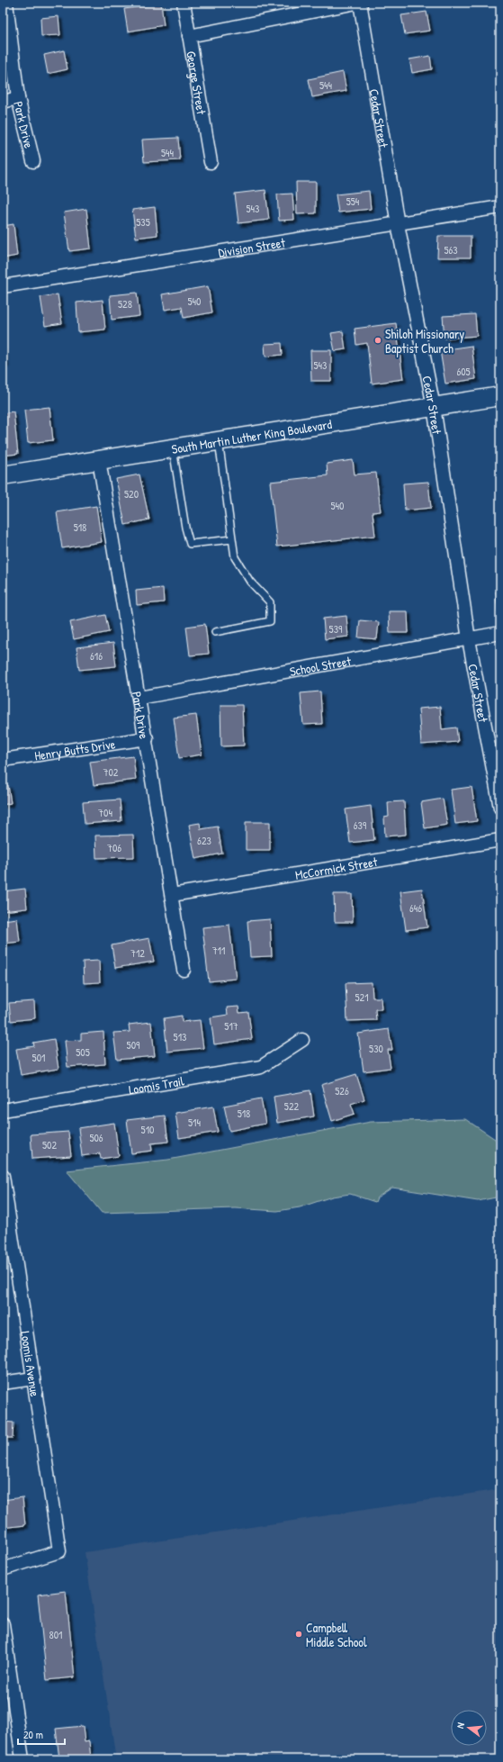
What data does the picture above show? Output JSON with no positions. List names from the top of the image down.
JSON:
{
  "streets": {
    "street": [
      "George Street",
      "Cedar Street",
      "Park Drive",
      "Division Street",
      "South Martin Luther King Boulevard",
      "School Street",
      "Henry Butts Drive",
      "McCormick Street",
      "Loomis Trail",
      "Loomis Avenue"
    ]
  },
  "crossings": [
    ["Cedar Street", "Division Street"],
    ["Cedar Street", "South Martin Luther King Boulevard"],
    ["Cedar Street", "School Street"],
    ["Park Drive", "South Martin Luther King Boulevard"],
    ["Park Drive", "School Street"],
    ["Park Drive", "Henry Butts Drive"],
    ["Park Drive", "McCormick Street"]
  ],
  "places": ["Shiloh Missionary Baptist Church", "Campbell Middle School"],
  "house_numbers": [
    "544",
    "544",
    "554",
    "543",
    "535",
    "563",
    "540",
    "528",
    "543",
    "605",
    "520",
    "540",
    "518",
    "539",
    "616",
    "702",
    "704",
    "639",
    "623",
    "706",
    "646",
    "711",
    "712",
    "521",
    "517",
    "513",
    "509",
    "530",
    "505",
    "501",
    "526",
    "522",
    "518",
    "514",
    "510",
    "506",
    "502",
    "801"
  ],
  "scale_bar": "20 m",
  "north": "left"
}
